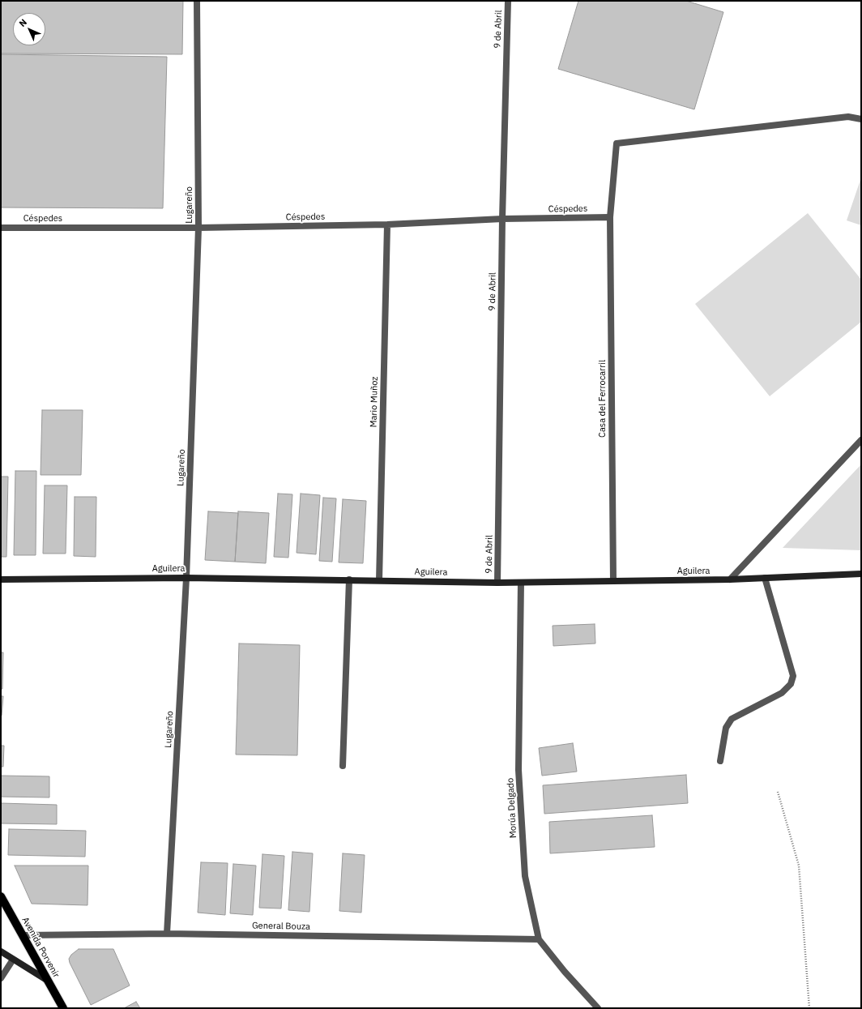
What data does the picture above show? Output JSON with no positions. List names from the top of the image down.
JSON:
{
  "streets": {
    "main road": ["Avenida Porvenir"],
    "street": [
      "9 de Abril",
      "Lugareño",
      "Céspedes",
      "Casa del Ferrocarril",
      "Mario Muñoz",
      "Aguilera",
      "Morúa Delgado",
      "General Bouza"
    ]
  },
  "crossings": [
    ["9 de Abril", "Céspedes"],
    ["9 de Abril", "Aguilera"],
    ["Lugareño", "Céspedes"],
    ["Lugareño", "Aguilera"],
    ["Lugareño", "General Bouza"],
    ["Céspedes", "Casa del Ferrocarril"],
    ["Céspedes", "Mario Muñoz"],
    ["Casa del Ferrocarril", "Aguilera"],
    ["Mario Muñoz", "Aguilera"],
    ["Aguilera", "Morúa Delgado"],
    ["Morúa Delgado", "General Bouza"],
    ["General Bouza", "Avenida Porvenir"]
  ],
  "north": "top left"
}
